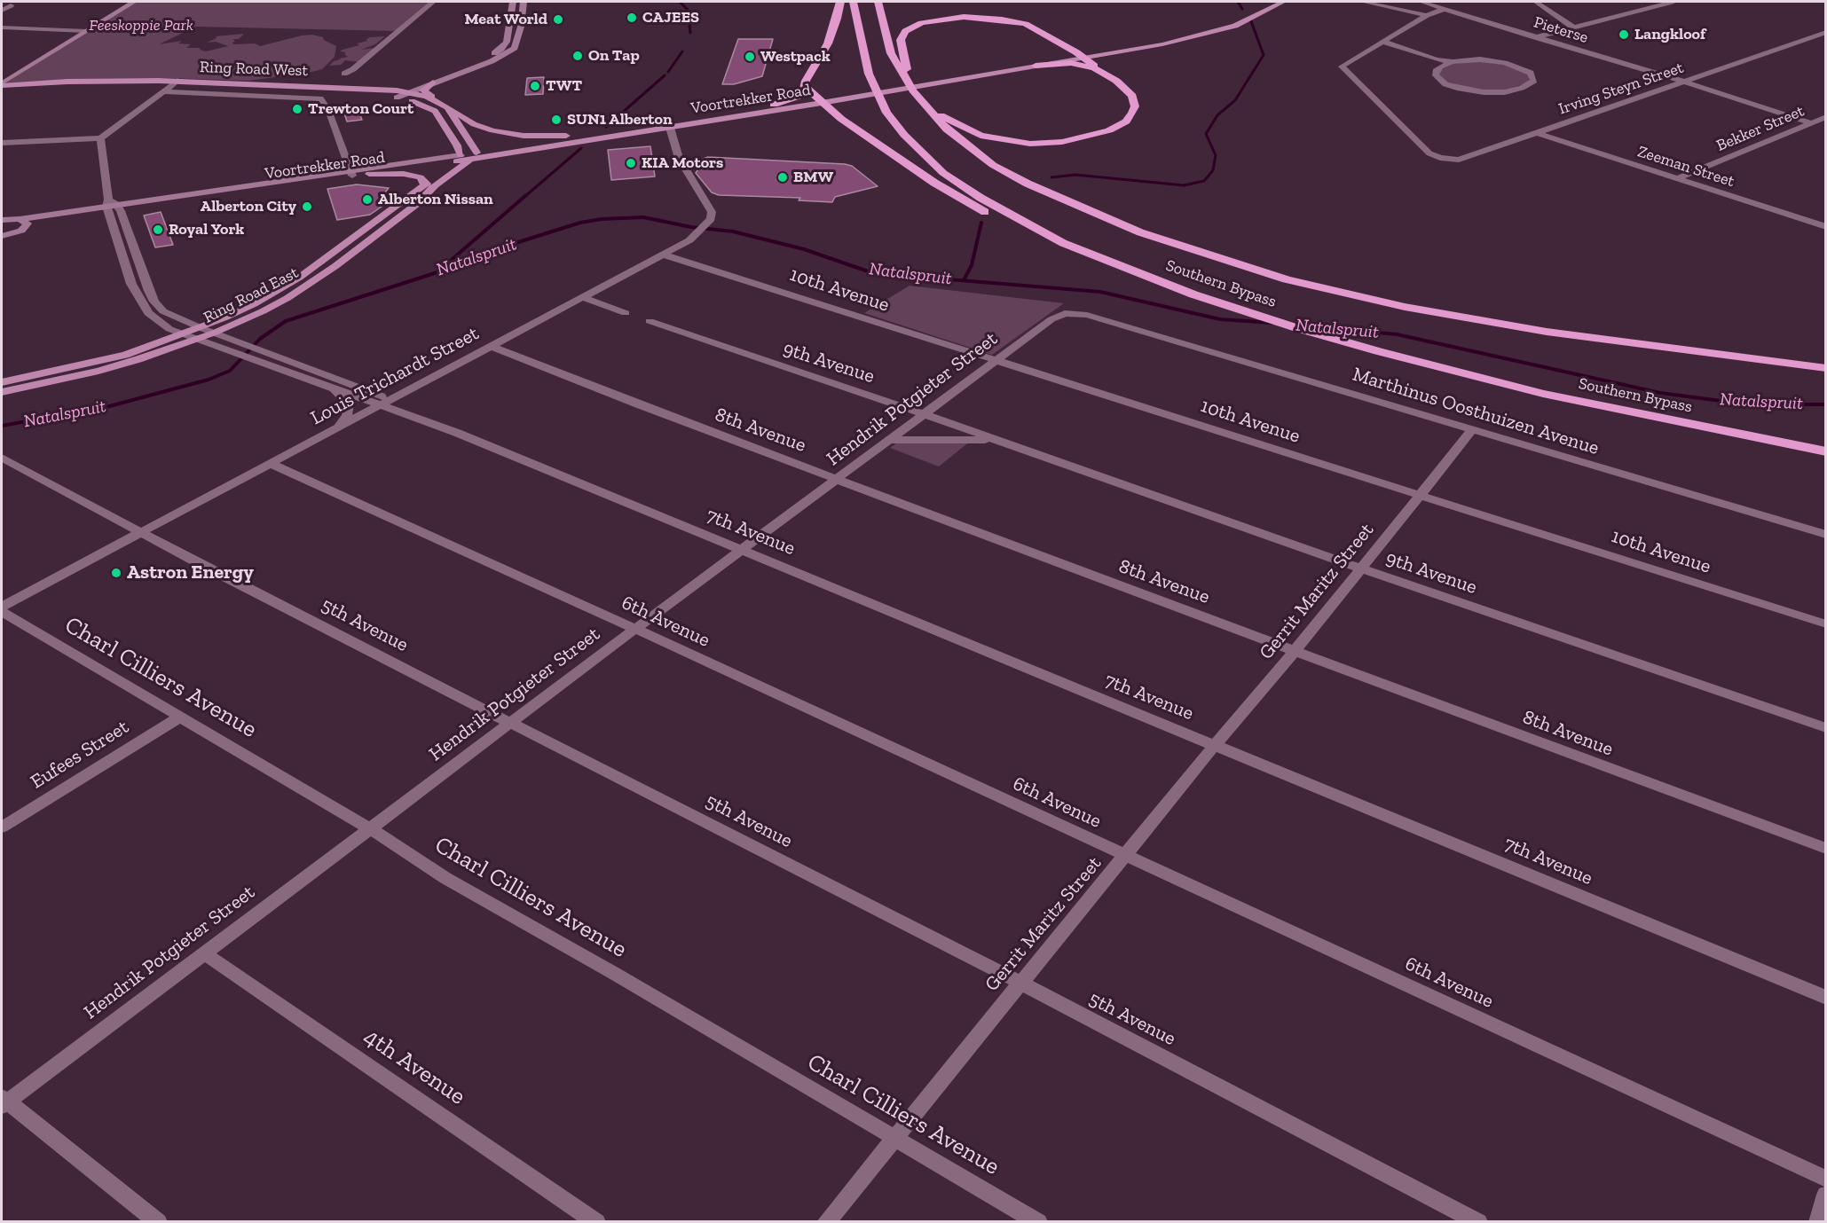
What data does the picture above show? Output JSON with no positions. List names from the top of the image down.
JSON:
{
  "streets": {
    "highway": ["Southern Bypass"],
    "main road": ["Ring Road West", "Voortrekker Road", "Ring Road East"],
    "street": [
      "Pieterse",
      "Irving Steyn Street",
      "Bekker Street",
      "Zeeman Street",
      "10th Avenue",
      "9th Avenue",
      "Louis Trichardt Street",
      "Hendrik Potgieter Street",
      "Marthinus Oosthuizen Avenue",
      "8th Avenue",
      "7th Avenue",
      "Gerrit Maritz Street",
      "6th Avenue",
      "5th Avenue",
      "Charl Cilliers Avenue",
      "Eufees Street",
      "4th Avenue"
    ]
  },
  "crossings": [
    ["Pieterse", "Irving Steyn Street"],
    ["Pieterse", "Bekker Street"],
    ["Ring Road West", "Voortrekker Road"],
    ["Ring Road West", "Ring Road East"],
    ["Irving Steyn Street", "Zeeman Street"],
    ["Voortrekker Road", "Ring Road East"],
    ["Voortrekker Road", "Louis Trichardt Street"],
    ["Voortrekker Road", "7th Avenue"],
    ["Bekker Street", "Zeeman Street"],
    ["10th Avenue", "Louis Trichardt Street"],
    ["10th Avenue", "Hendrik Potgieter Street"],
    ["10th Avenue", "Gerrit Maritz Street"],
    ["Ring Road East", "7th Avenue"],
    ["9th Avenue", "Hendrik Potgieter Street"],
    ["9th Avenue", "Gerrit Maritz Street"],
    ["Louis Trichardt Street", "8th Avenue"],
    ["Louis Trichardt Street", "7th Avenue"],
    ["Louis Trichardt Street", "6th Avenue"],
    ["Louis Trichardt Street", "5th Avenue"],
    ["Hendrik Potgieter Street", "Marthinus Oosthuizen Avenue"],
    ["Hendrik Potgieter Street", "8th Avenue"],
    ["Hendrik Potgieter Street", "7th Avenue"],
    ["Hendrik Potgieter Street", "6th Avenue"],
    ["Hendrik Potgieter Street", "5th Avenue"],
    ["Hendrik Potgieter Street", "Charl Cilliers Avenue"],
    ["Hendrik Potgieter Street", "4th Avenue"],
    ["Marthinus Oosthuizen Avenue", "Gerrit Maritz Street"],
    ["8th Avenue", "Gerrit Maritz Street"],
    ["7th Avenue", "Gerrit Maritz Street"],
    ["Gerrit Maritz Street", "6th Avenue"],
    ["Gerrit Maritz Street", "5th Avenue"],
    ["Gerrit Maritz Street", "Charl Cilliers Avenue"],
    ["Charl Cilliers Avenue", "Eufees Street"]
  ],
  "water": ["Natalspruit"],
  "parks": ["Feeskoppie Park"],
  "places": [
    "CAJEES",
    "Meat World",
    "Langkloof",
    "On Tap",
    "Westpack",
    "TWT",
    "Trewton Court",
    "SUN1 Alberton",
    "KIA Motors",
    "BMW",
    "Alberton Nissan",
    "Alberton City",
    "Royal York",
    "Astron Energy"
  ]
}
